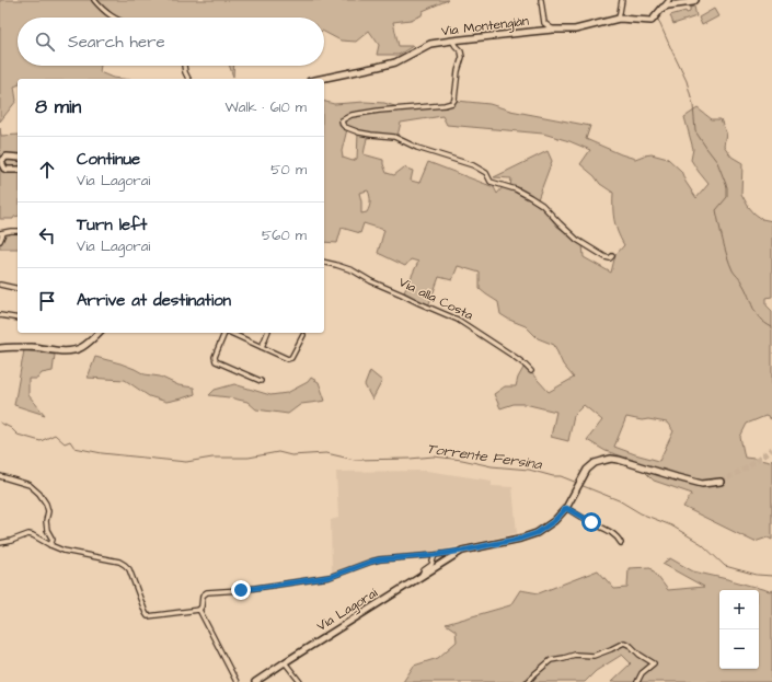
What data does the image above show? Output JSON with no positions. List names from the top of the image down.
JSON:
{
  "streets": {
    "street": ["Via Montengiàn", "Via alla Costa", "Via Lagorai"]
  },
  "water": ["Torrente Fersina"],
  "page": {
    "search": "Search here",
    "heading": ["8 min", "Walk · 610 m"],
    "list": [
      ["Continue", "Via Lagorai", "50 m"],
      ["Turn left", "Via Lagorai", "560 m"],
      "Arrive at destination"
    ],
    "map_buttons": ["+", "−"]
  }
}
